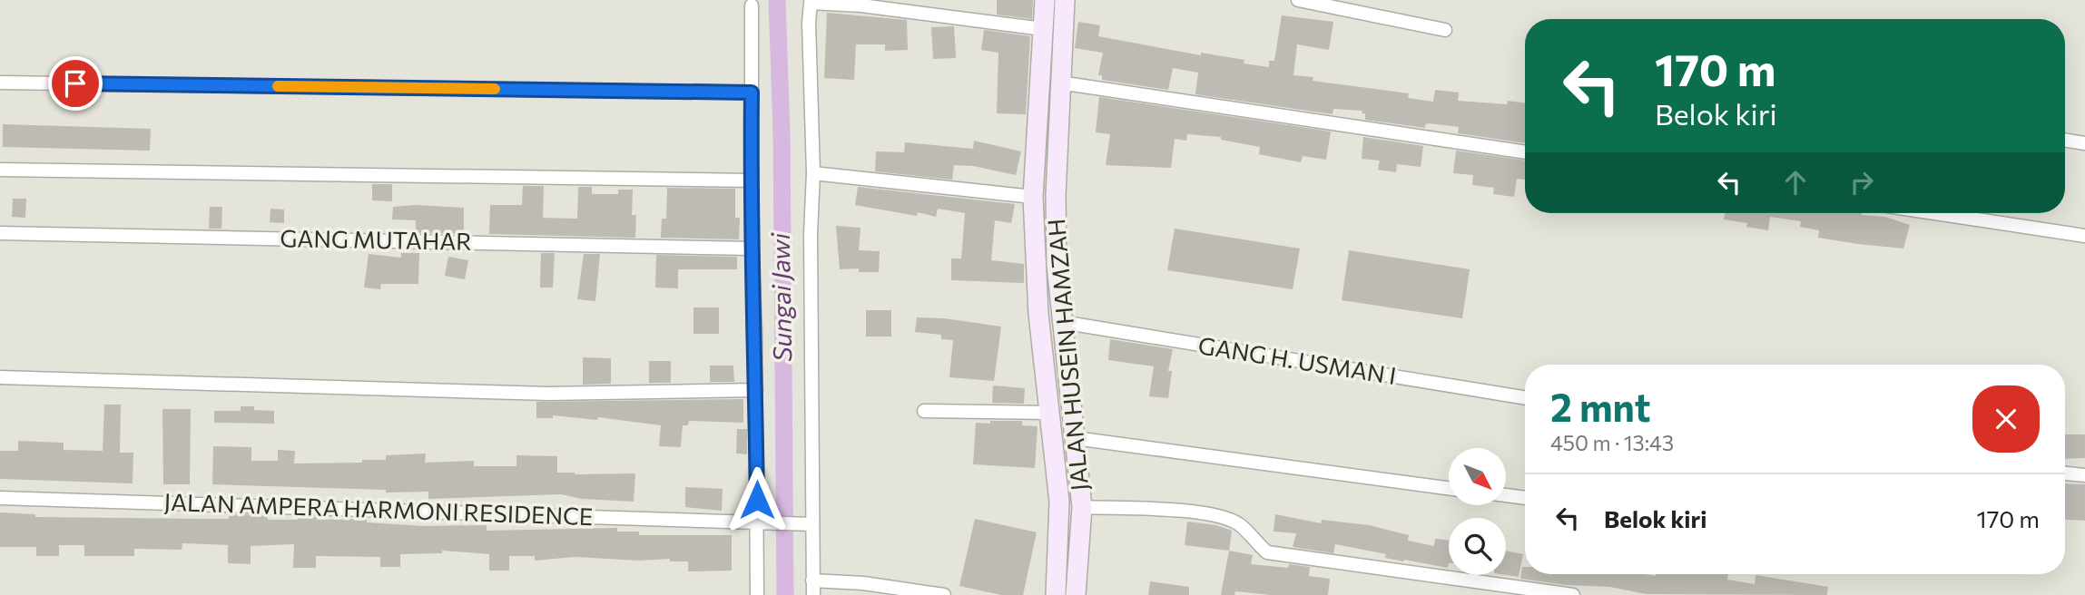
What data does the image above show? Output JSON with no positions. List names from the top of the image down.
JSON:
{
  "streets": {
    "street": [
      "GANG MUTAHAR",
      "JALAN HUSEIN HAMZAH",
      "GANG H. USMAN I",
      "JALAN AMPERA HARMONI RESIDENCE"
    ]
  },
  "crossings": [
    ["JALAN HUSEIN HAMZAH", "GANG H. USMAN I"]
  ],
  "water": ["Sungai Jawi"],
  "north": "bottom right",
  "page": {
    "turn": ["170 m", "Belok kiri"],
    "heading": ["2 mnt", "450 m · 13:43"],
    "list": [
      {
        "name": "Belok kiri",
        "value": "170 m"
      }
    ]
  }
}
